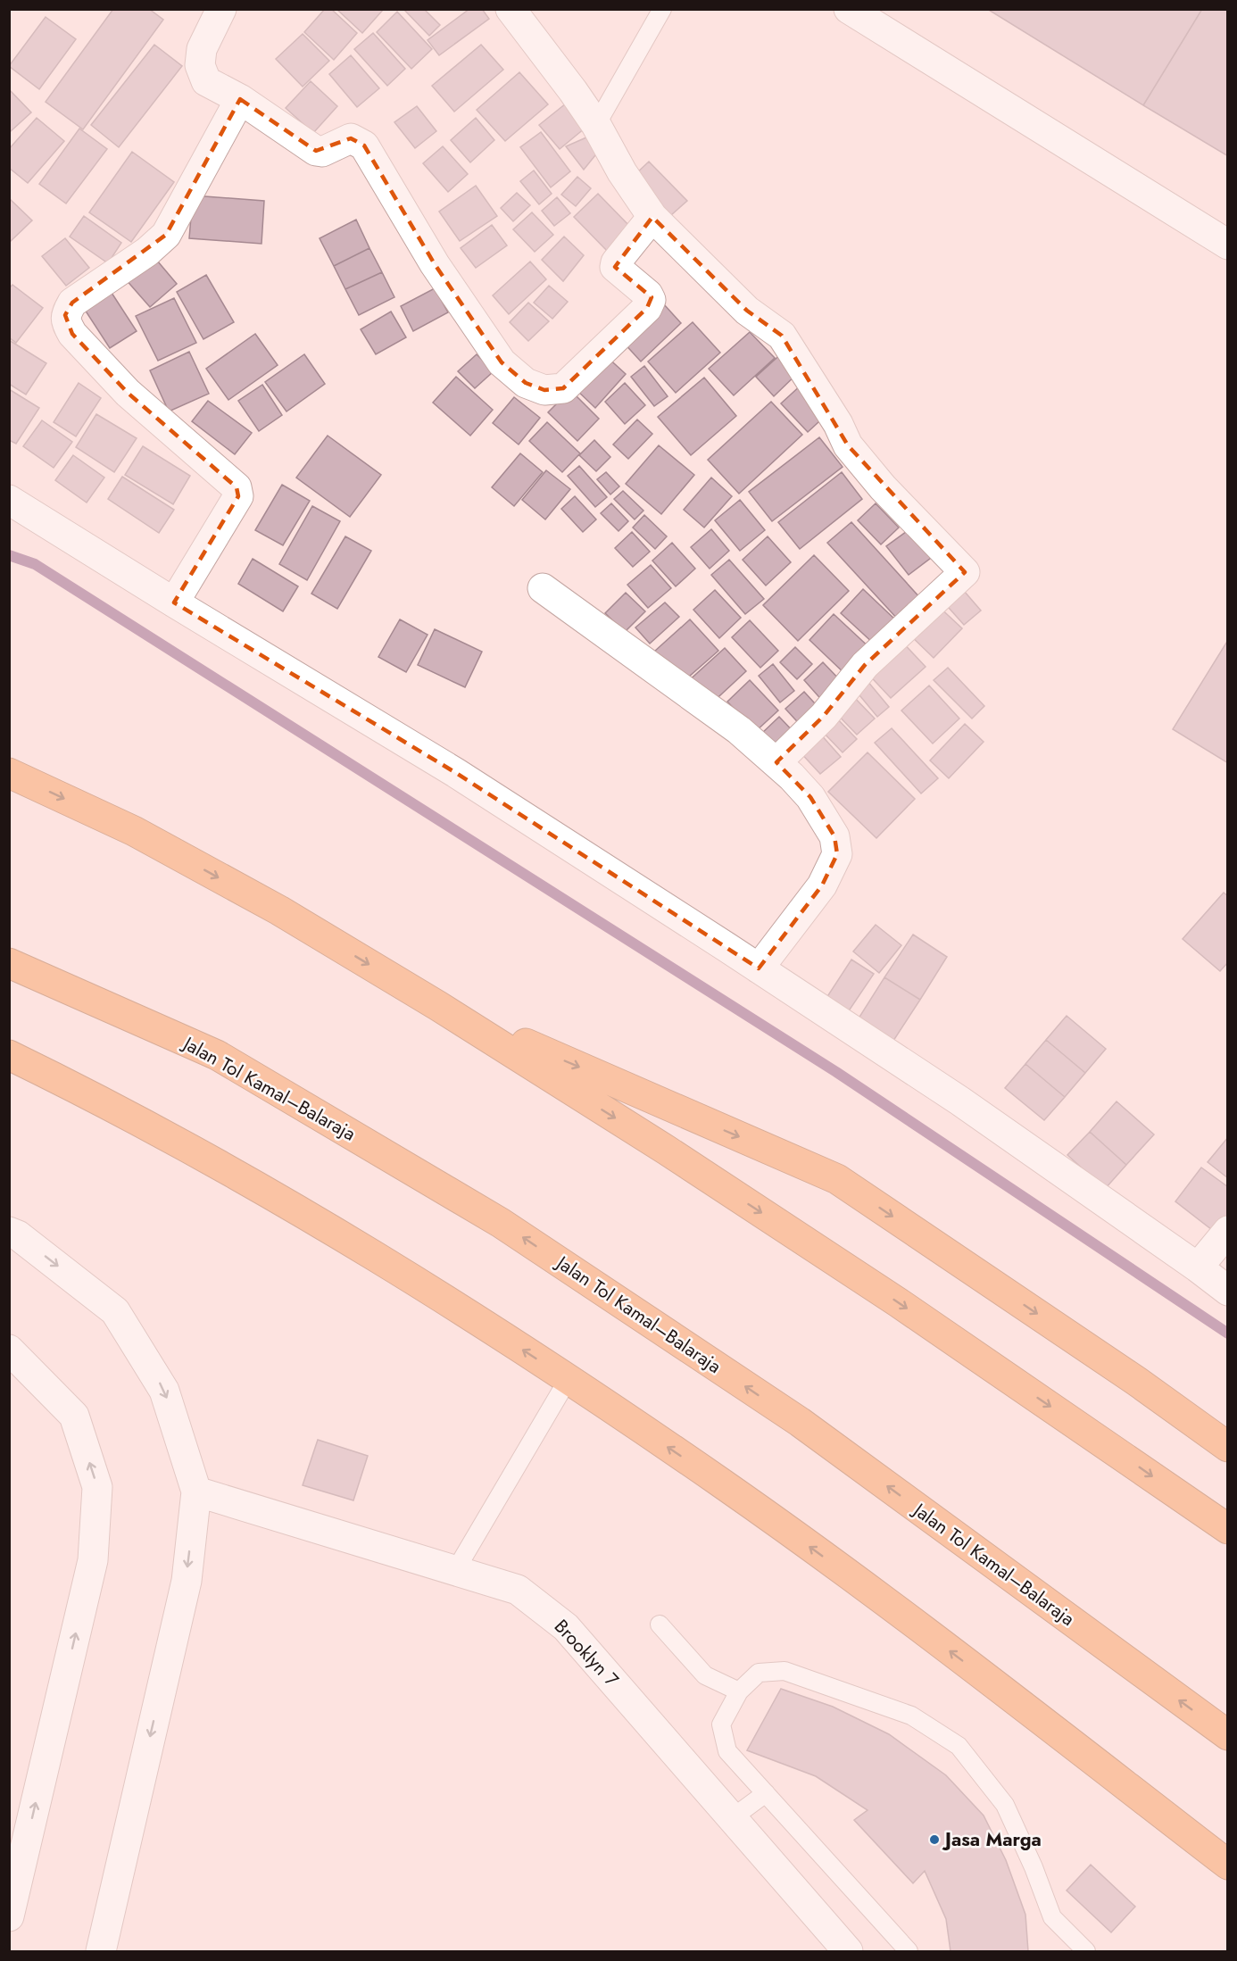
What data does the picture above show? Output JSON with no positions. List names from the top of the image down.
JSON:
{
  "streets": {
    "highway": ["Jalan Tol Kamal–Balaraja"],
    "street": ["Brooklyn 7"]
  },
  "places": ["Jasa Marga"]
}
